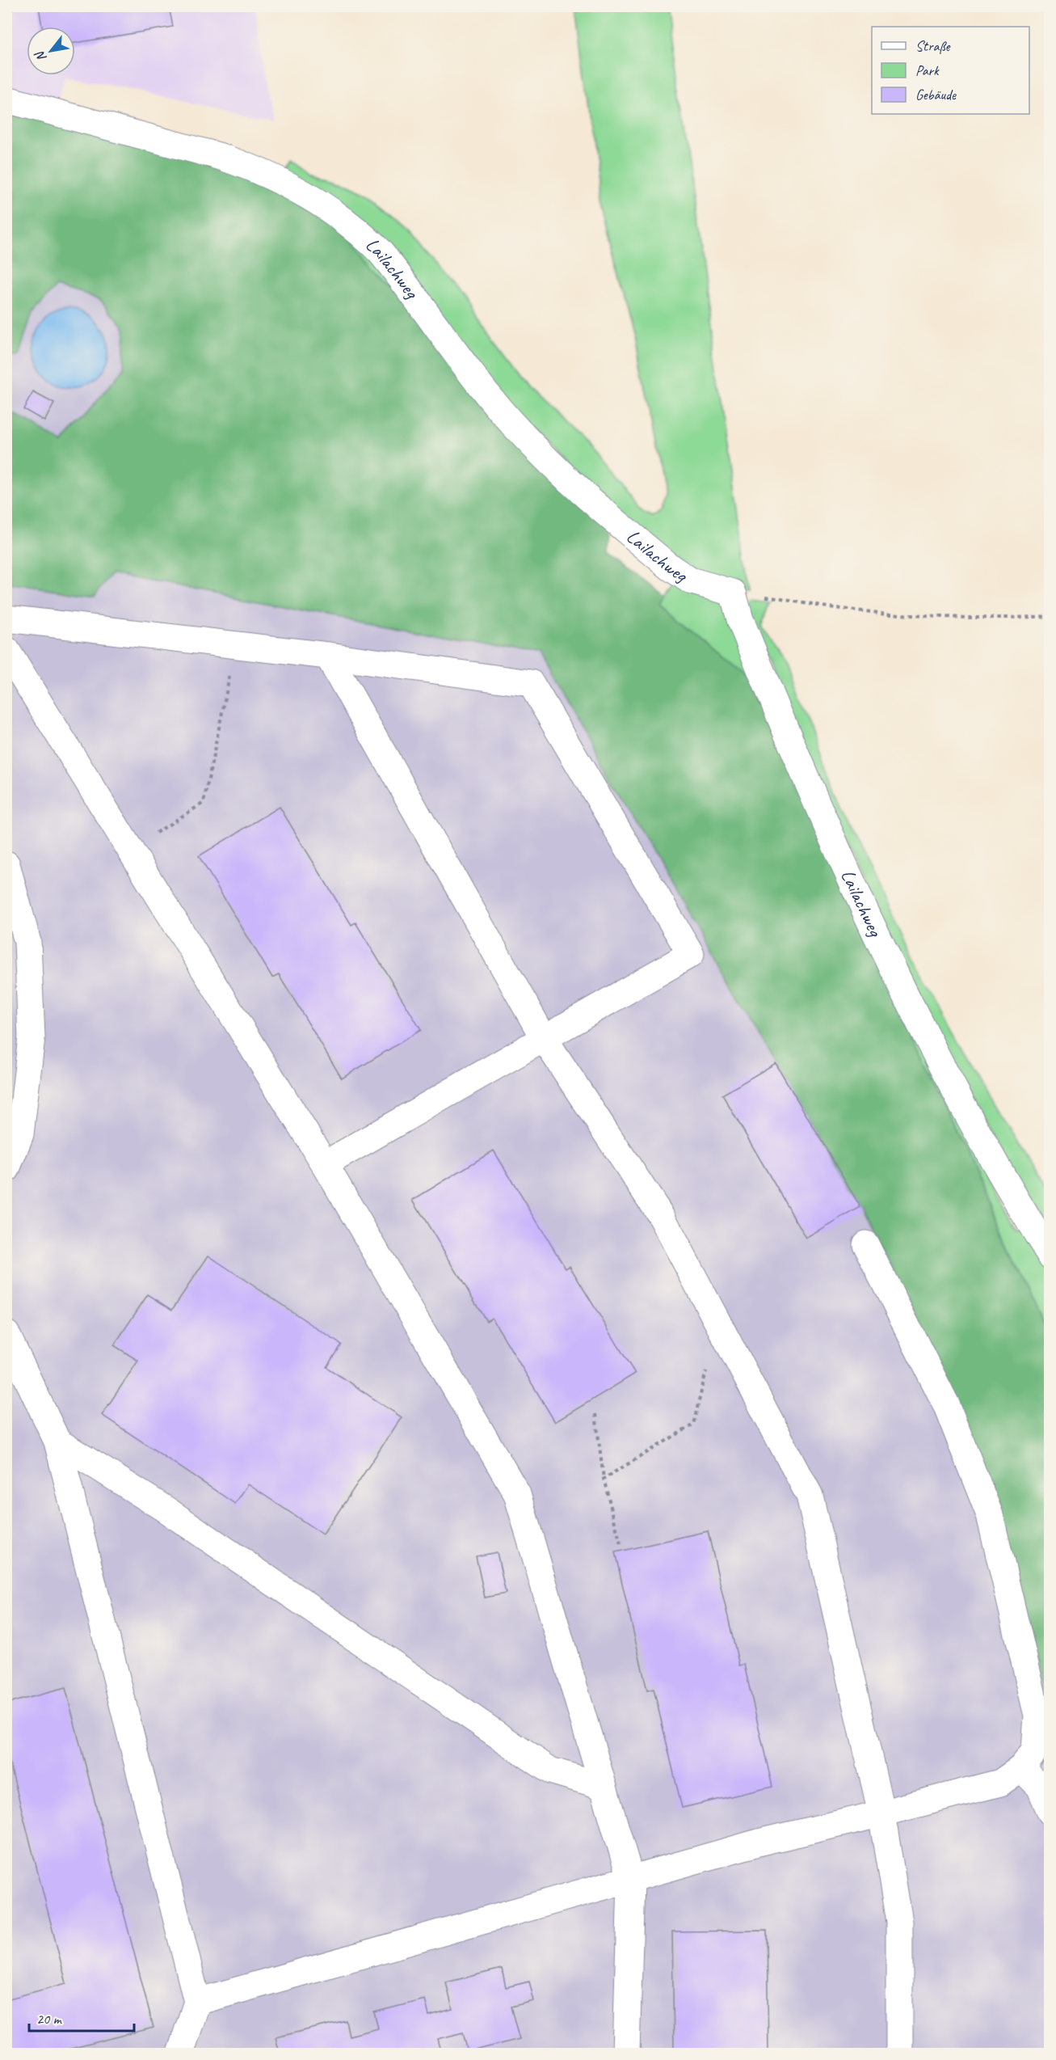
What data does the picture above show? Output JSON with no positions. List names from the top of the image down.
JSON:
{
  "streets": {
    "lane": ["Lailachweg"]
  },
  "legend": ["Straße", "Park", "Gebäude"],
  "scale_bar": "20 m",
  "north": "bottom left"
}
